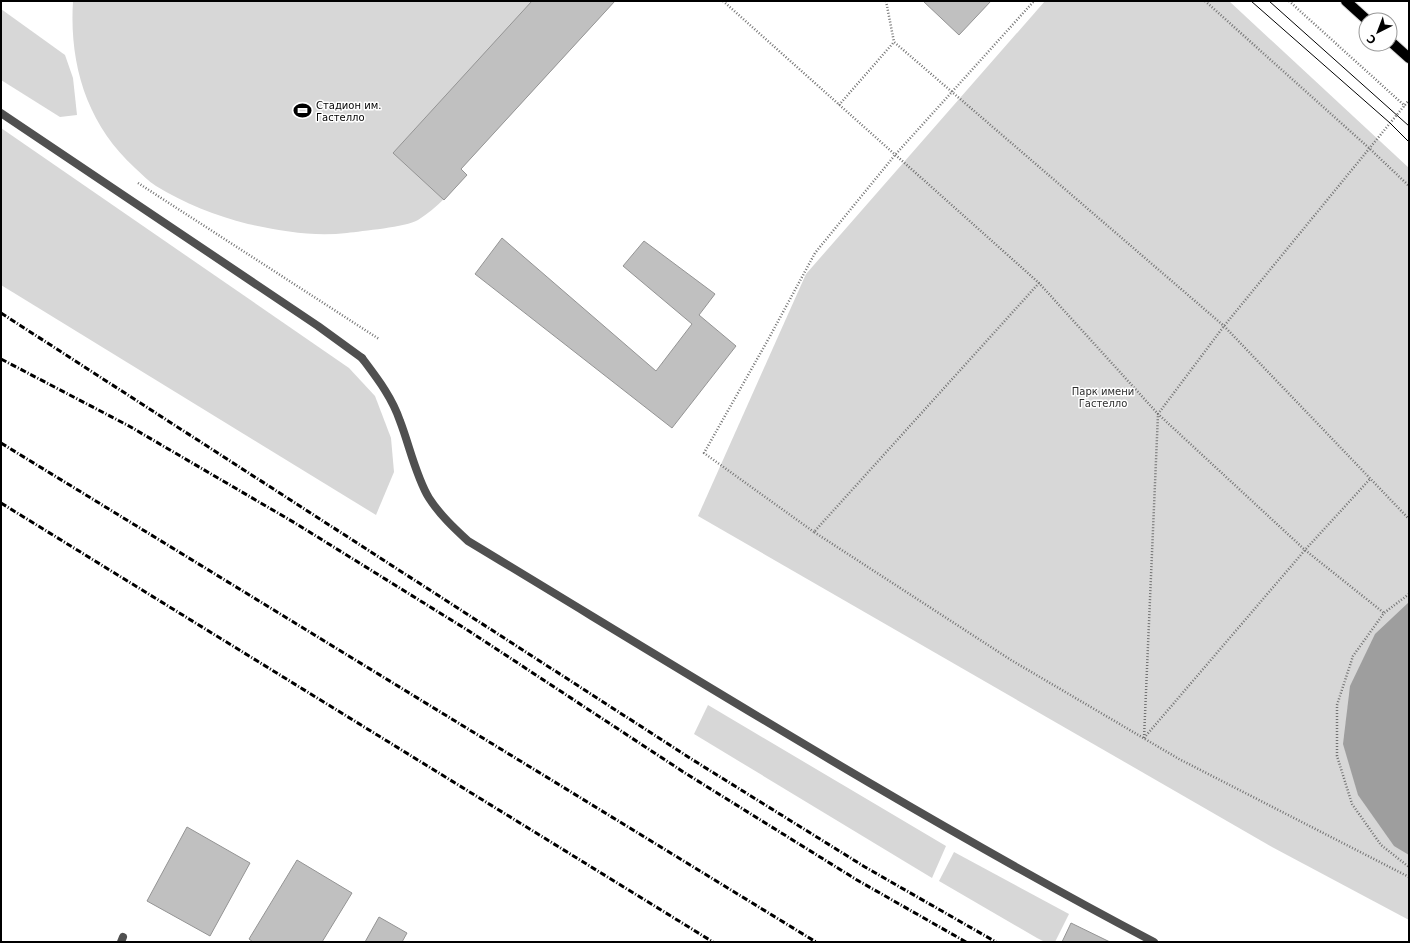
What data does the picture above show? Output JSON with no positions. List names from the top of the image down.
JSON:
{
  "parks": ["Парк имени Гастелло"],
  "places": {
    "sports": ["Стадион им. Гастелло"]
  },
  "north": "bottom left"
}
